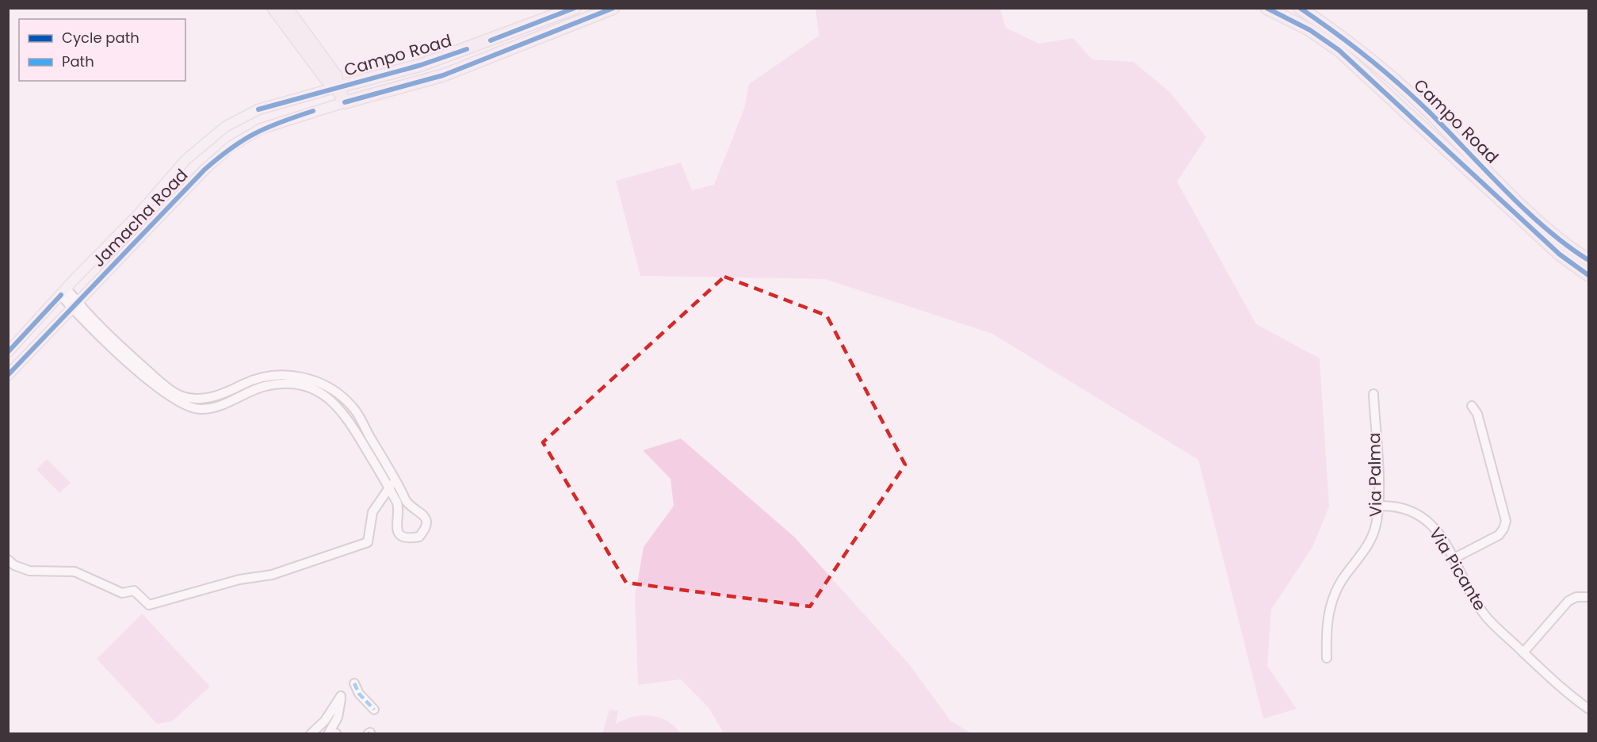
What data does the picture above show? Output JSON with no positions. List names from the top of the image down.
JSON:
{
  "streets": {
    "highway": ["Campo Road"],
    "main road": ["Jamacha Road"],
    "street": ["Via Palma", "Via Picante"]
  },
  "crossings": [
    ["Campo Road", "Jamacha Road"],
    ["Via Palma", "Via Picante"]
  ],
  "legend": ["Cycle path", "Path"]
}
